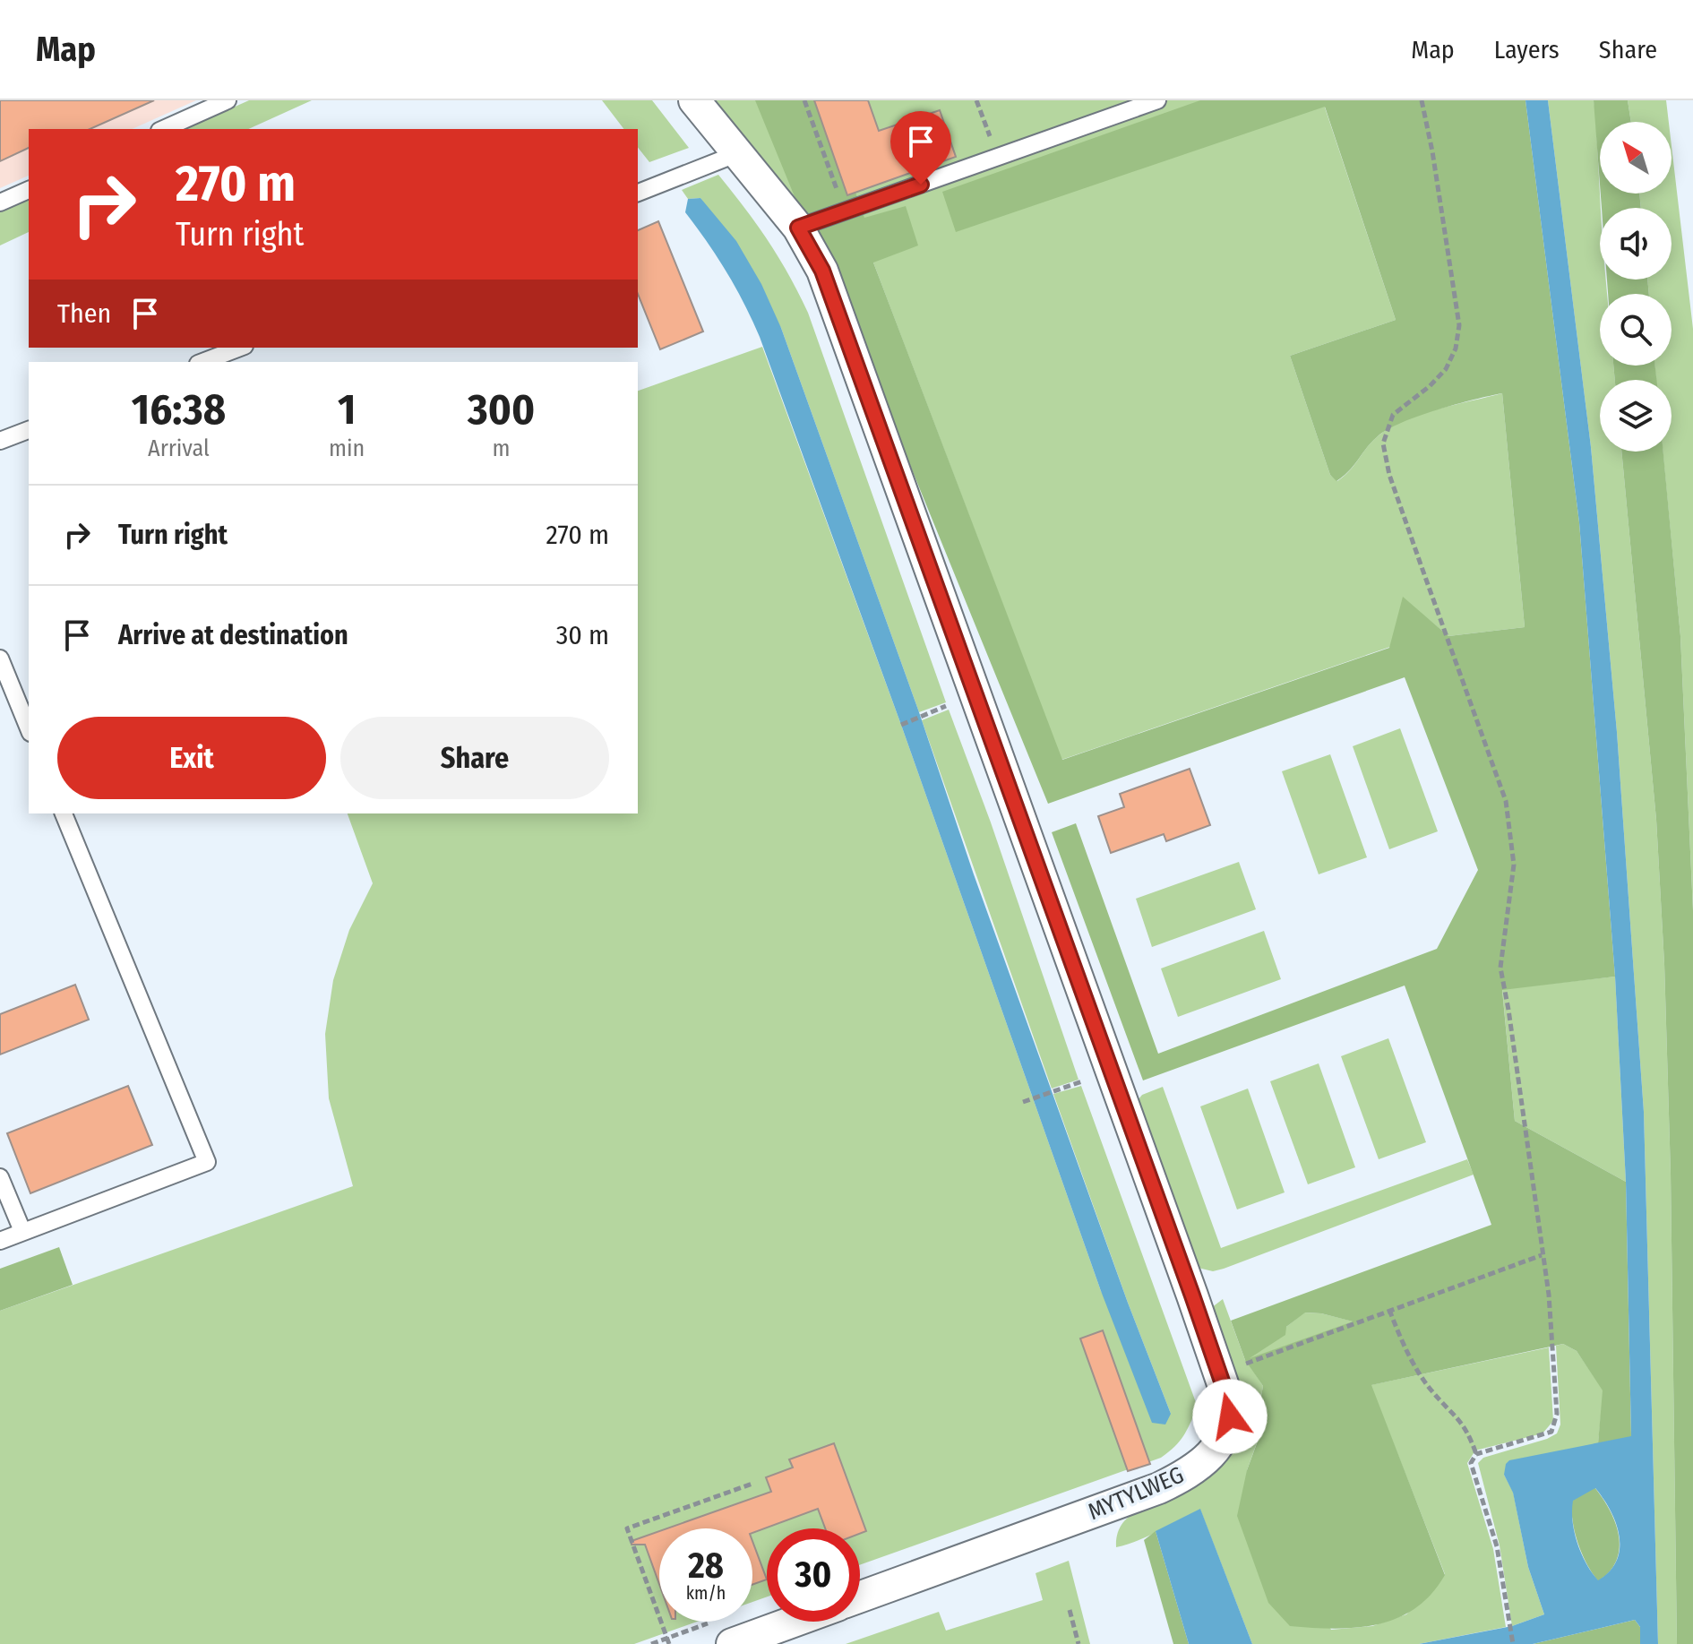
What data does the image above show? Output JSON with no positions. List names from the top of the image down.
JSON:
{
  "streets": {
    "street": ["MYTYLWEG"]
  },
  "north": "top left",
  "page": {
    "header": "Map",
    "nav": ["Map", "Layers", "Share"],
    "turn": ["270 m", "Turn right"],
    "then": "Then",
    "eta": [
      "16:38",
      "Arrival",
      "1",
      "min",
      "300",
      "m"
    ],
    "list": [
      {
        "name": "Turn right",
        "value": "270 m"
      },
      {
        "name": "Arrive at destination",
        "value": "30 m"
      }
    ],
    "buttons": ["Exit", "Share"],
    "speed": "28 km/h",
    "limit": "30"
  }
}
